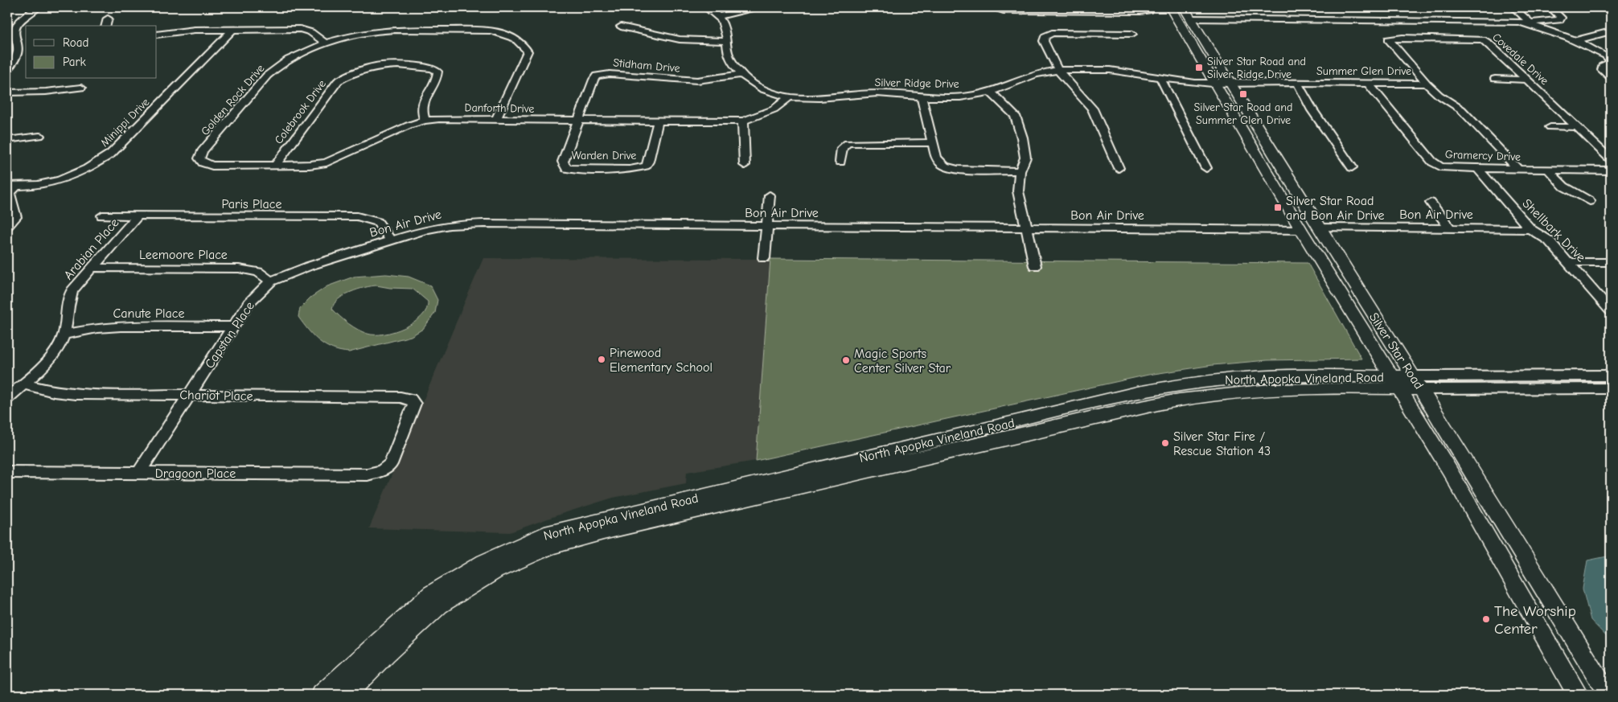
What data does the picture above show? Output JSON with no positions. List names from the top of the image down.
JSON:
{
  "streets": {
    "main road": ["Silver Star Road", "North Apopka Vineland Road"],
    "street": [
      "Covedale Drive",
      "Stidham Drive",
      "Summer Glen Drive",
      "Silver Ridge Drive",
      "Golden Rock Drive",
      "Danforth Drive",
      "Colebrook Drive",
      "Minippi Drive",
      "Warden Drive",
      "Gramercy Drive",
      "Paris Place",
      "Bon Air Drive",
      "Shellbark Drive",
      "Arabian Place",
      "Leemoore Place",
      "Canute Place",
      "Capstan Place",
      "Chariot Place",
      "Dragoon Place"
    ]
  },
  "crossings": [
    ["Covedale Drive", "Summer Glen Drive"],
    ["Stidham Drive", "Silver Ridge Drive"],
    ["Stidham Drive", "Danforth Drive"],
    ["Stidham Drive", "Warden Drive"],
    ["Summer Glen Drive", "Silver Ridge Drive"],
    ["Summer Glen Drive", "Gramercy Drive"],
    ["Summer Glen Drive", "Silver Star Road"],
    ["Silver Ridge Drive", "Danforth Drive"],
    ["Silver Ridge Drive", "Silver Star Road"],
    ["Golden Rock Drive", "Danforth Drive"],
    ["Danforth Drive", "Colebrook Drive"],
    ["Danforth Drive", "Warden Drive"],
    ["Gramercy Drive", "Shellbark Drive"],
    ["Paris Place", "Bon Air Drive"],
    ["Paris Place", "Arabian Place"],
    ["Bon Air Drive", "Shellbark Drive"],
    ["Bon Air Drive", "Leemoore Place"],
    ["Bon Air Drive", "Capstan Place"],
    ["Bon Air Drive", "Silver Star Road"],
    ["Arabian Place", "Leemoore Place"],
    ["Arabian Place", "Canute Place"],
    ["Arabian Place", "Chariot Place"],
    ["Leemoore Place", "Capstan Place"],
    ["Canute Place", "Capstan Place"],
    ["Capstan Place", "Chariot Place"],
    ["Capstan Place", "Dragoon Place"],
    ["Silver Star Road", "North Apopka Vineland Road"],
    ["Chariot Place", "Dragoon Place"]
  ],
  "places": {
    "transit": ["Silver Star Road and Silver Ridge Drive", "Silver Star Road and Summer Glen Drive", "Silver Star Road and Bon Air Drive"],
    "other": [
      "Pinewood Elementary School",
      "Magic Sports Center Silver Star",
      "Silver Star Fire / Rescue Station 43",
      "The Worship Center"
    ]
  },
  "legend": ["Road", "Park"]
}
